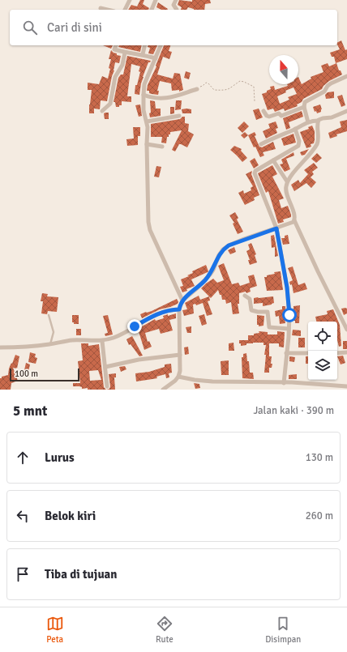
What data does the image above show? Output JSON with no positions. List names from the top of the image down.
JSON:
{
  "scale_bar": "100 m",
  "north": "top",
  "page": {
    "search": "Cari di sini",
    "scale": "100 m",
    "heading": ["5 mnt", "Jalan kaki · 390 m"],
    "list": [
      ["Lurus", "130 m"],
      ["Belok kiri", "260 m"],
      "Tiba di tujuan"
    ],
    "nav": ["Peta", "Rute", "Disimpan"]
  }
}
